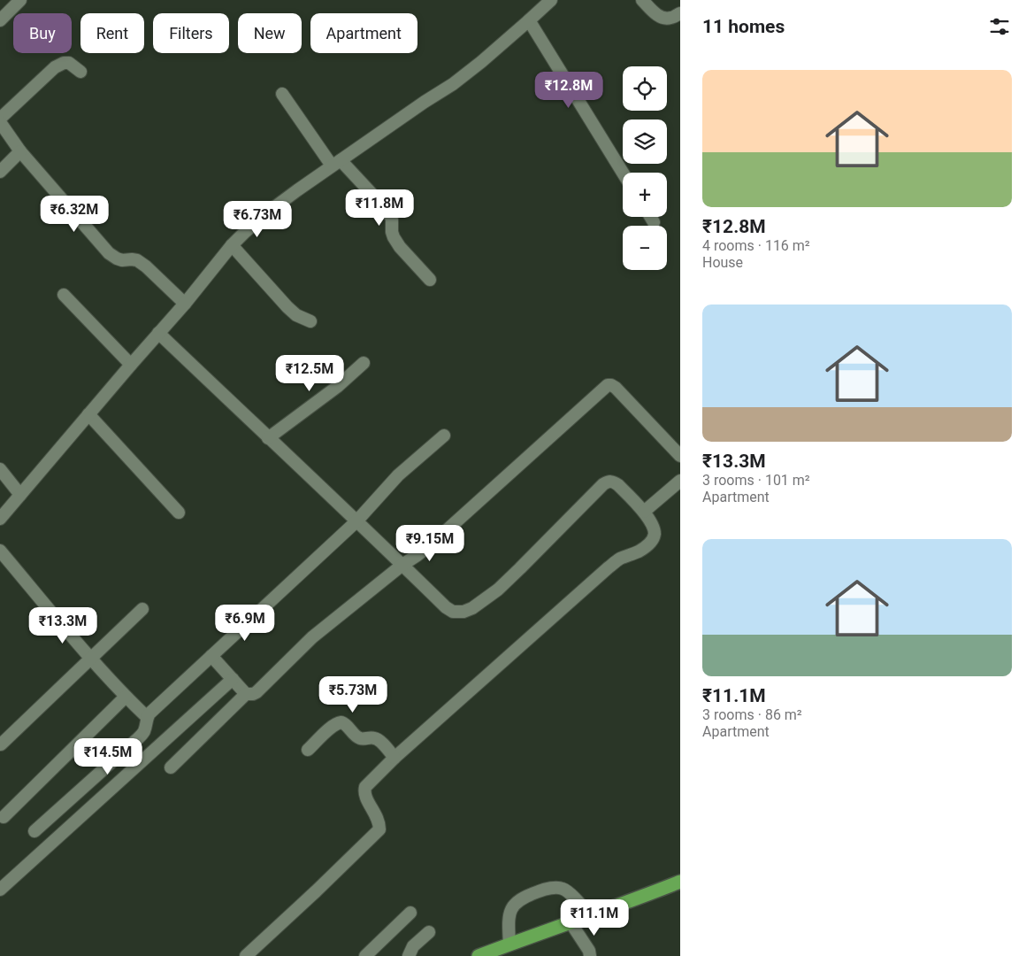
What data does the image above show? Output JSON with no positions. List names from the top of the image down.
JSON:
{
  "page": {
    "heading": "11 homes",
    "chip": [
      "Buy",
      "Rent",
      "Filters",
      "New",
      "Apartment"
    ],
    "list": [
      {
        "name": "₹12.8M",
        "note": "4 rooms · 116 m² · House"
      },
      {
        "name": "₹13.3M",
        "note": "3 rooms · 101 m² · Apartment"
      },
      {
        "name": "₹11.1M",
        "note": "3 rooms · 86 m² · Apartment"
      }
    ],
    "map_buttons": ["+", "−"],
    "price": [
      "₹12.8M",
      "₹11.8M",
      "₹6.32M",
      "₹6.73M",
      "₹12.5M",
      "₹9.15M",
      "₹6.9M",
      "₹13.3M",
      "₹5.73M",
      "₹14.5M",
      "₹11.1M"
    ]
  }
}
